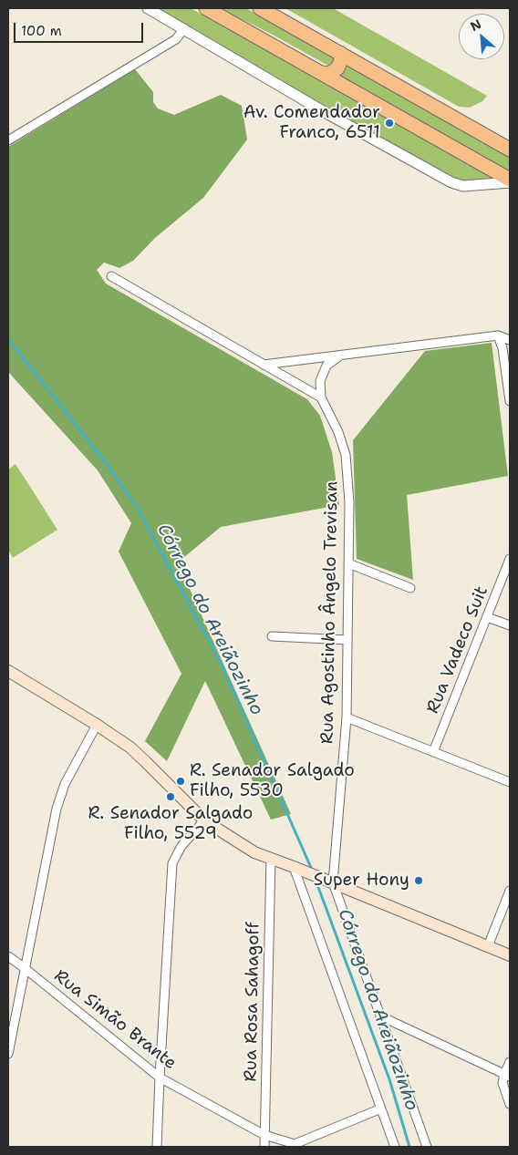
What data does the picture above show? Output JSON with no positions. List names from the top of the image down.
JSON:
{
  "streets": {
    "street": [
      "Rua Agostinho Ângelo Trevisan",
      "Rua Vadeco Suit",
      "Rua Rosa Sahagoff",
      "Rua Simão Brante"
    ]
  },
  "crossings": [
    ["Rua Rosa Sahagoff", "Rua Simão Brante"]
  ],
  "water": ["Córrego do Areiãozinho"],
  "places": [
    "Av. Comendador Franco, 6511",
    "R. Senador Salgado Filho, 5530",
    "R. Senador Salgado Filho, 5529",
    "Super Hony"
  ],
  "scale_bar": "100 m",
  "north": "top left"
}
